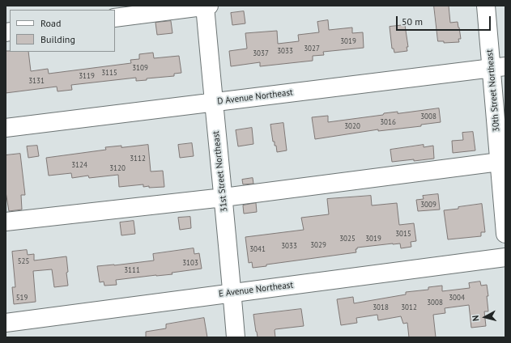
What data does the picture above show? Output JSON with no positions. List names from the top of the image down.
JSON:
{
  "streets": {
    "street": [
      "30th Street Northeast",
      "D Avenue Northeast",
      "31st Street Northeast",
      "E Avenue Northeast"
    ]
  },
  "crossings": [
    ["30th Street Northeast", "D Avenue Northeast"],
    ["D Avenue Northeast", "31st Street Northeast"],
    ["31st Street Northeast", "E Avenue Northeast"]
  ],
  "house_numbers": [
    "3019",
    "3027",
    "3033",
    "3037",
    "3109",
    "3115",
    "3119",
    "3131",
    "3008",
    "3016",
    "3020",
    "3112",
    "3124",
    "3120",
    "3009",
    "3015",
    "3025",
    "3019",
    "3029",
    "3033",
    "3041",
    "525",
    "3103",
    "3111",
    "519",
    "3004",
    "3008",
    "3018",
    "3012"
  ],
  "legend": ["Road", "Building"],
  "scale_bar": "50 m",
  "north": "left"
}
